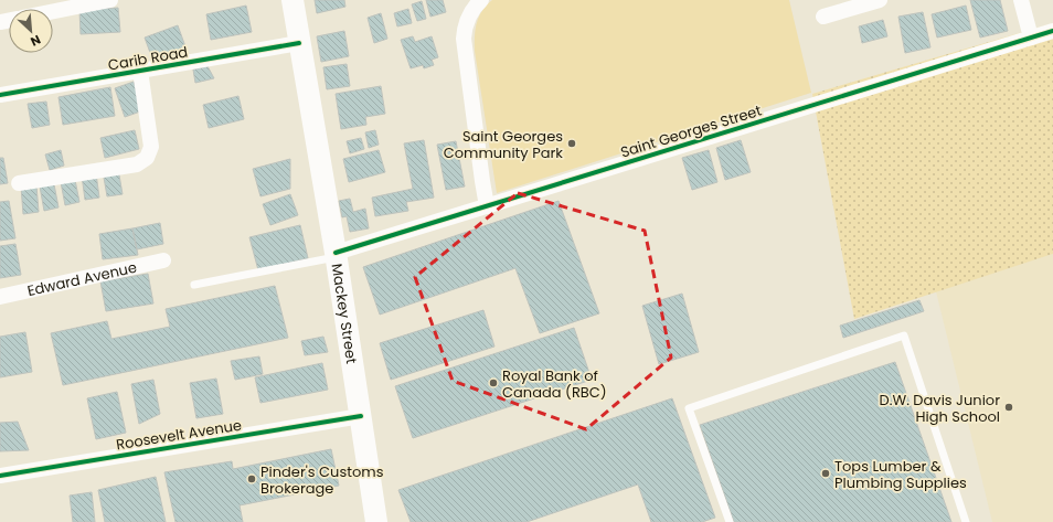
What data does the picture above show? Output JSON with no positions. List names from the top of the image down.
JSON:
{
  "streets": {
    "main road": ["Mackey Street"],
    "street": [
      "Carib Road",
      "Saint Georges Street",
      "Edward Avenue",
      "Roosevelt Avenue"
    ]
  },
  "crossings": [
    ["Carib Road", "Mackey Street"],
    ["Saint Georges Street", "Mackey Street"],
    ["Mackey Street", "Roosevelt Avenue"]
  ],
  "places": [
    "Saint Georges Community Park",
    "Royal Bank of Canada (RBC)",
    "D.W. Davis Junior High School",
    "Tops Lumber & Plumbing Supplies",
    "Pinder's Customs Brokerage"
  ],
  "north": "bottom right"
}
